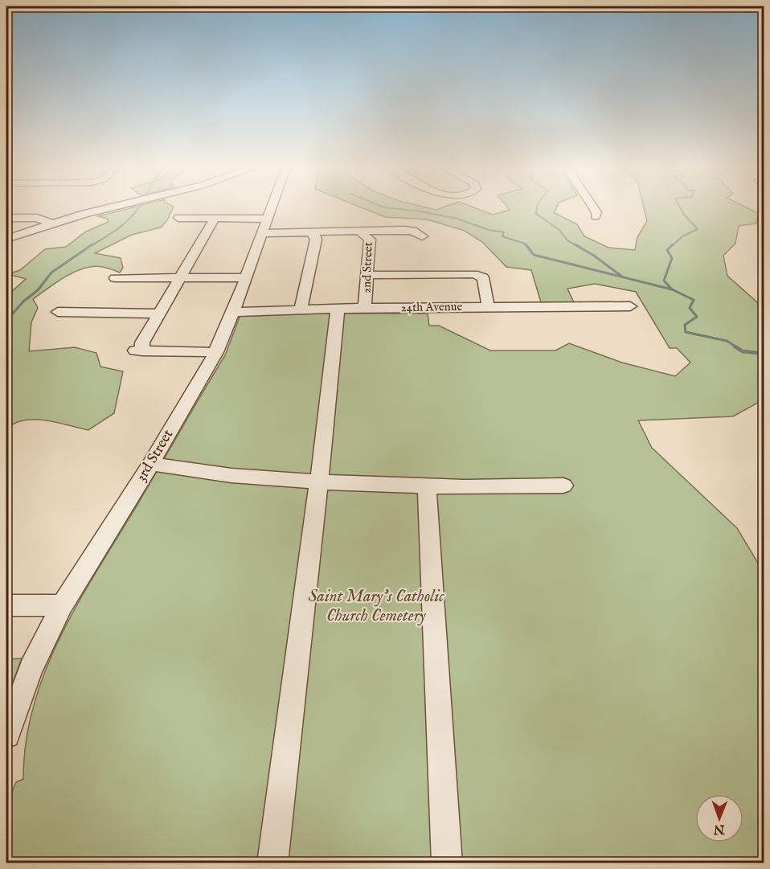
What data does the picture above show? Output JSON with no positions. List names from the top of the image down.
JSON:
{
  "streets": {
    "street": ["2nd Street", "24th Avenue", "3rd Street"]
  },
  "crossings": [
    ["2nd Street", "24th Avenue"],
    ["24th Avenue", "3rd Street"]
  ],
  "parks": ["Saint Mary's Catholic Church Cemetery"],
  "north": "bottom"
}
